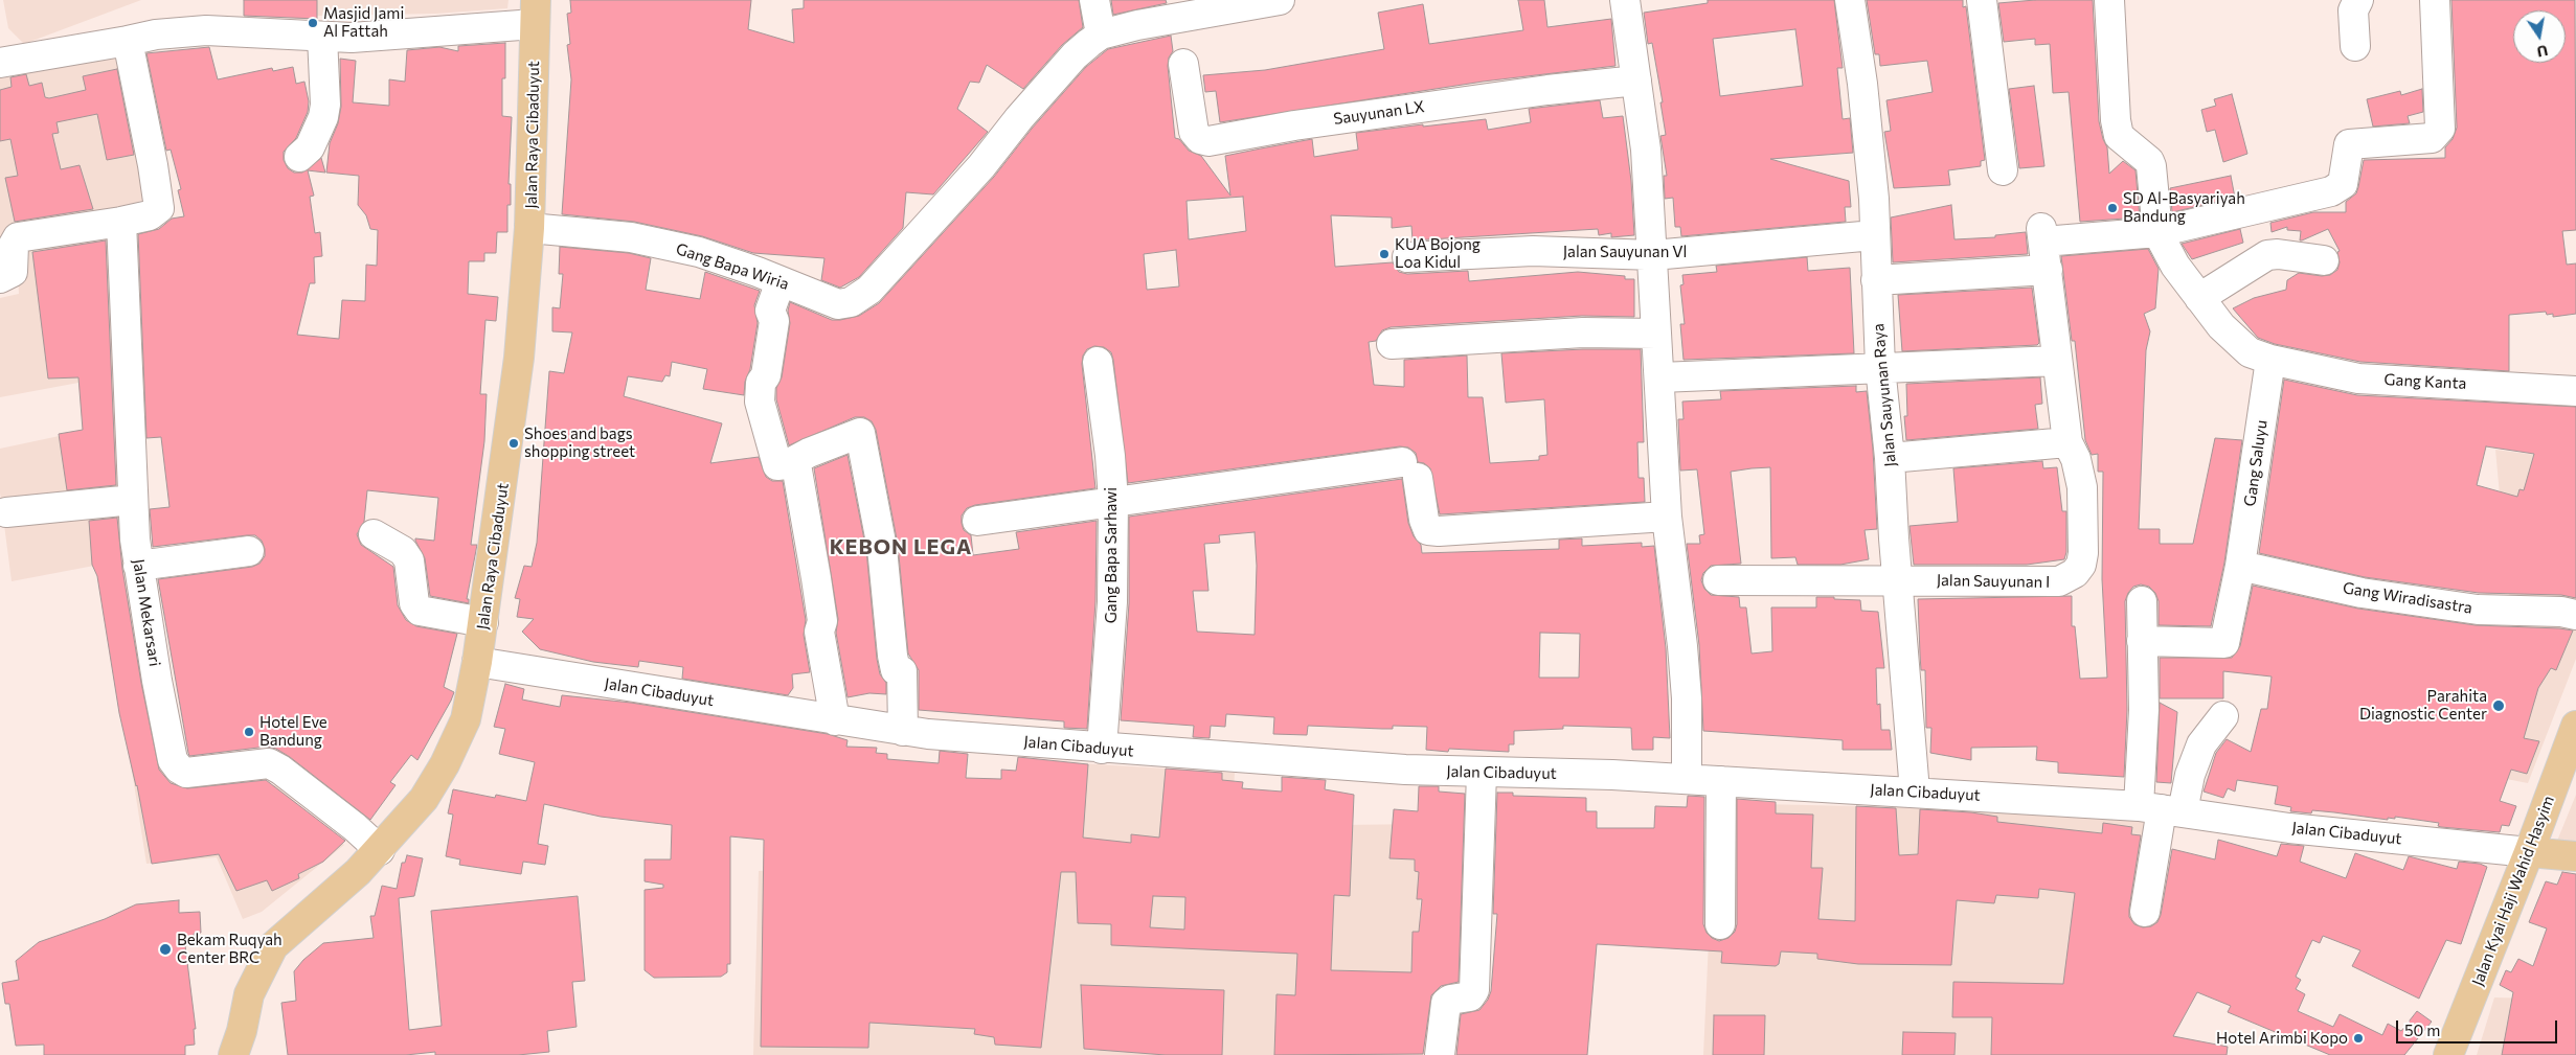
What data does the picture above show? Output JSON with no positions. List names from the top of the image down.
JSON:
{
  "streets": {
    "main road": ["Jalan Raya Cibaduyut", "Jalan Kyai Haji Wahid Hasyim"],
    "street": [
      "Sauyunan LX",
      "Jalan Sauyunan Vl",
      "Gang Bapa Wiria",
      "Gang Kanta",
      "Jalan Sauyunan Raya",
      "Gang Saluyu",
      "Gang Bapa Sarhawi",
      "Jalan Sauyunan I",
      "Gang Wiradisastra",
      "Jalan Mekarsari",
      "Jalan Cibaduyut"
    ]
  },
  "crossings": [
    ["Jalan Raya Cibaduyut", "Gang Bapa Wiria"],
    ["Jalan Raya Cibaduyut", "Jalan Mekarsari"],
    ["Jalan Raya Cibaduyut", "Jalan Cibaduyut"],
    ["Jalan Sauyunan Vl", "Jalan Sauyunan Raya"],
    ["Gang Kanta", "Gang Saluyu"],
    ["Jalan Sauyunan Raya", "Jalan Sauyunan I"],
    ["Jalan Sauyunan Raya", "Jalan Cibaduyut"],
    ["Gang Saluyu", "Gang Wiradisastra"],
    ["Gang Bapa Sarhawi", "Jalan Cibaduyut"],
    ["Jalan Cibaduyut", "Jalan Kyai Haji Wahid Hasyim"]
  ],
  "districts": ["KEBON LEGA"],
  "places": [
    "Masjid Jami Al Fattah",
    "SD Al-Basyariyah Bandung",
    "KUA Bojong Loa Kidul",
    "Shoes and bags shopping street",
    "Parahita Diagnostic Center",
    "Hotel Eve Bandung",
    "Bekam Ruqyah Center BRC",
    "Hotel Arimbi Kopo"
  ],
  "scale_bar": "50 m",
  "north": "bottom"
}
